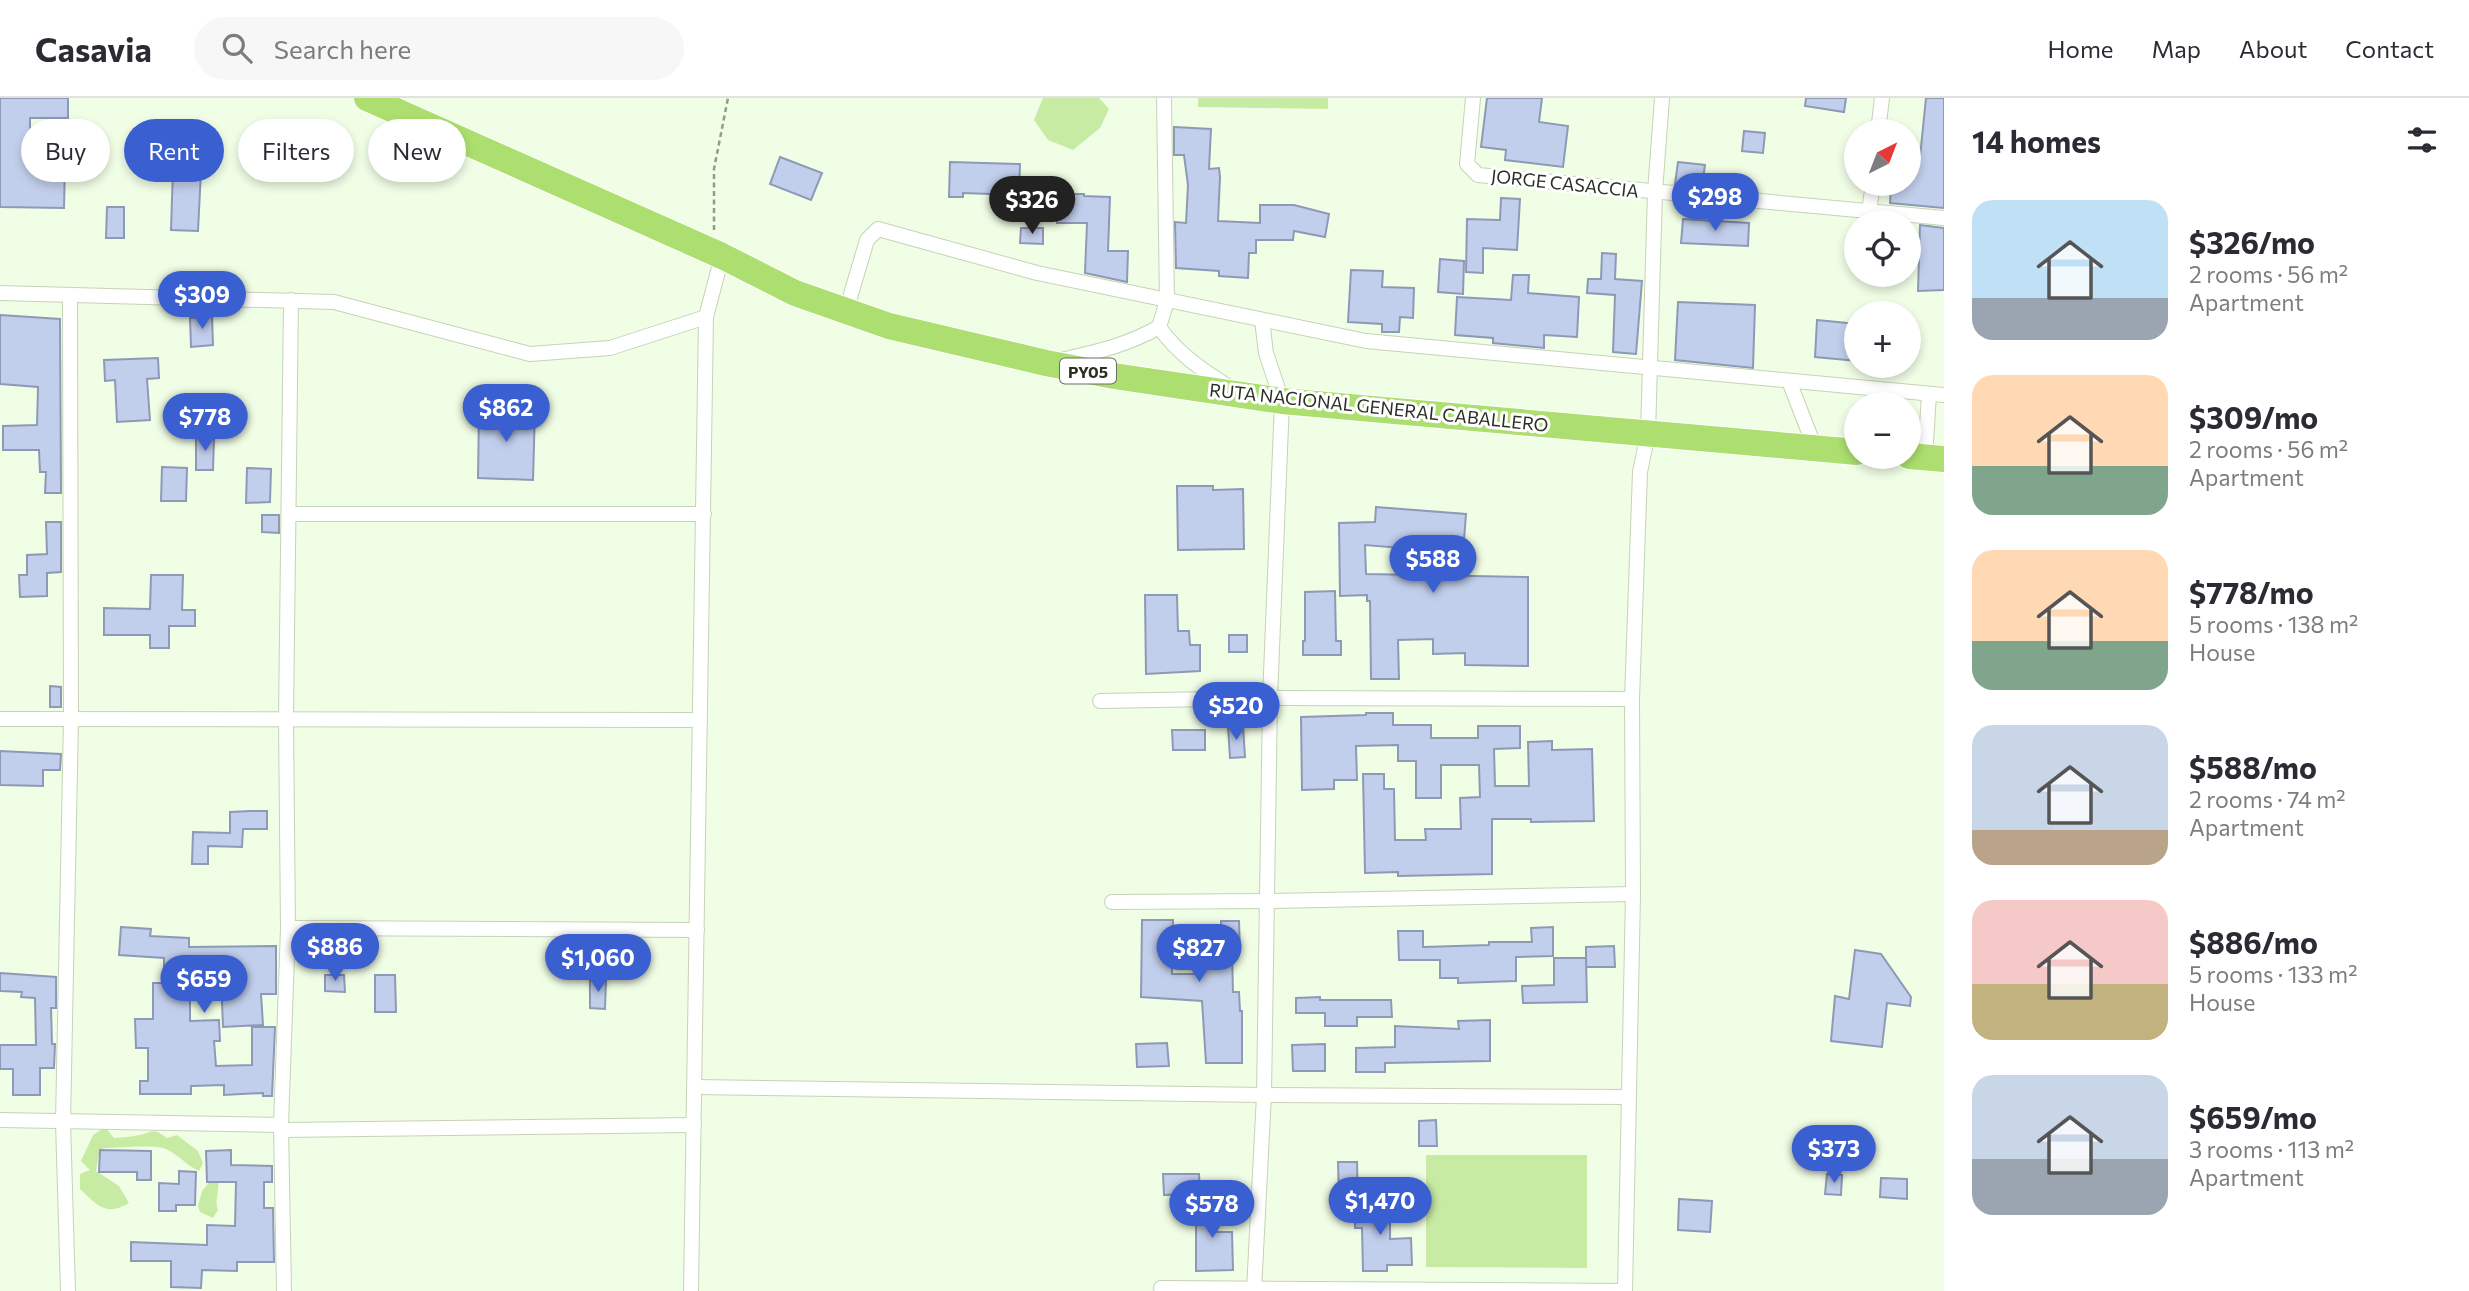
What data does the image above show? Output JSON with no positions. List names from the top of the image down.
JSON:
{
  "streets": {
    "highway": ["PY05", "RUTA NACIONAL GENERAL CABALLERO"],
    "street": ["JORGE CASACCIA"]
  },
  "north": "top right",
  "page": {
    "header": "Casavia",
    "search": "Search here",
    "nav": [
      "Home",
      "Map",
      "About",
      "Contact"
    ],
    "heading": "14 homes",
    "map_buttons": ["+", "−"],
    "chip": [
      "Buy",
      "Rent",
      "Filters",
      "New"
    ],
    "price": [
      "$298",
      "$326",
      "$309",
      "$862",
      "$778",
      "$588",
      "$520",
      "$886",
      "$827",
      "$1,060",
      "$659",
      "$373",
      "$1,470",
      "$578"
    ],
    "list": [
      {
        "name": "$326/mo",
        "note": "2 rooms · 56 m² · Apartment"
      },
      {
        "name": "$309/mo",
        "note": "2 rooms · 56 m² · Apartment"
      },
      {
        "name": "$778/mo",
        "note": "5 rooms · 138 m² · House"
      },
      {
        "name": "$588/mo",
        "note": "2 rooms · 74 m² · Apartment"
      },
      {
        "name": "$886/mo",
        "note": "5 rooms · 133 m² · House"
      },
      {
        "name": "$659/mo",
        "note": "3 rooms · 113 m² · Apartment"
      }
    ]
  }
}
